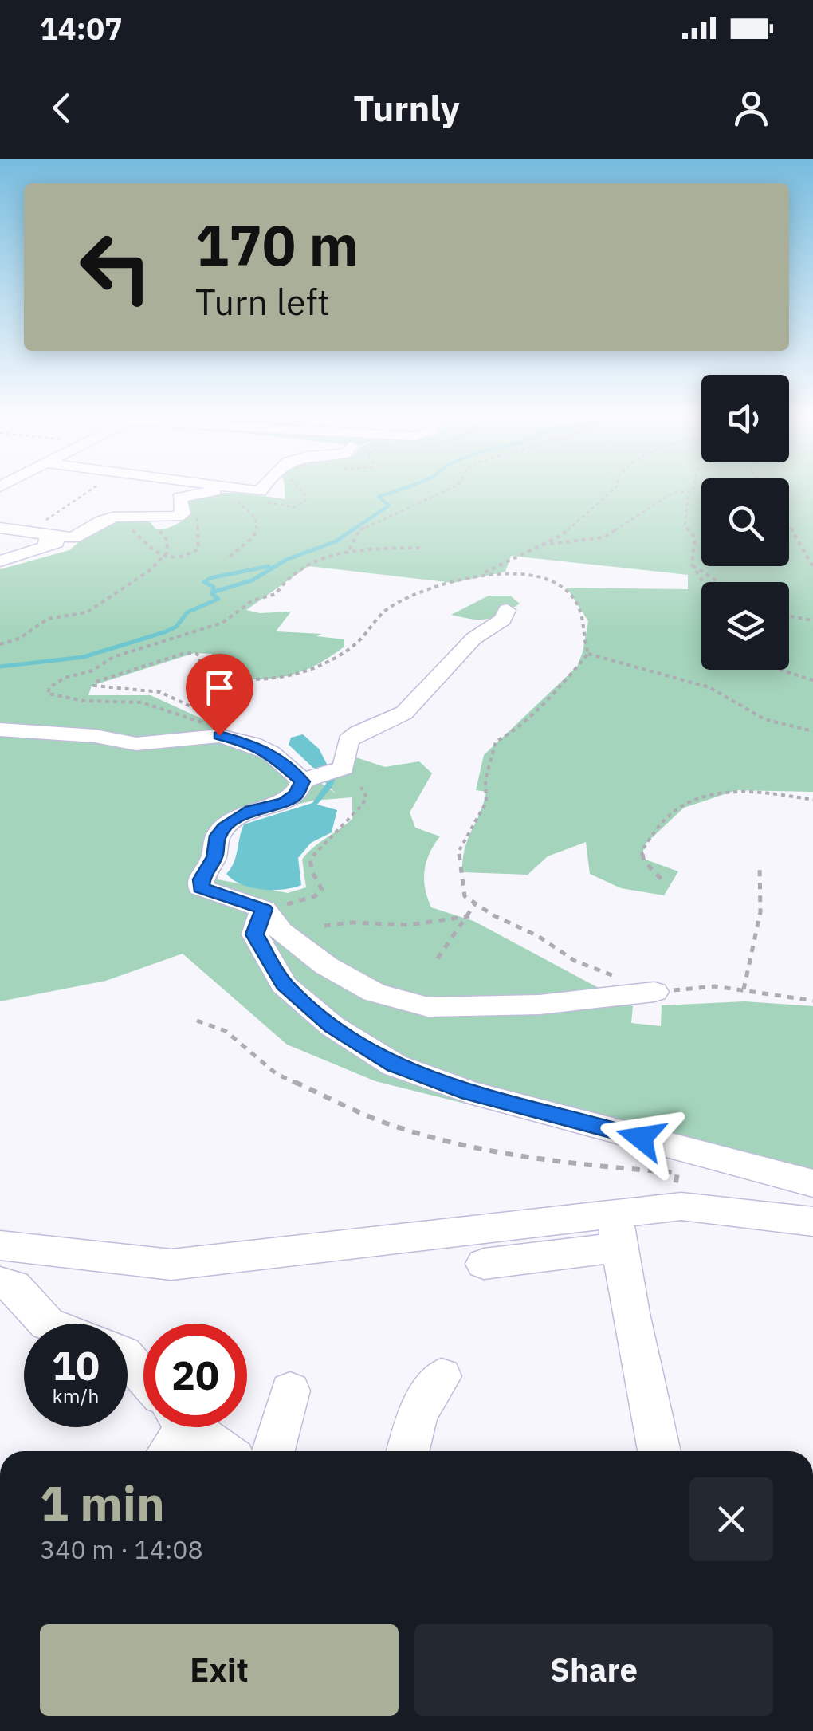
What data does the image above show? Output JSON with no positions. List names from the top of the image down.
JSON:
{
  "page": {
    "status": "14:07",
    "header": "Turnly",
    "turn": ["170 m", "Turn left"],
    "speed": "10 km/h",
    "limit": "20",
    "heading": ["1 min", "340 m · 14:08"],
    "buttons": ["Exit", "Share"]
  }
}
